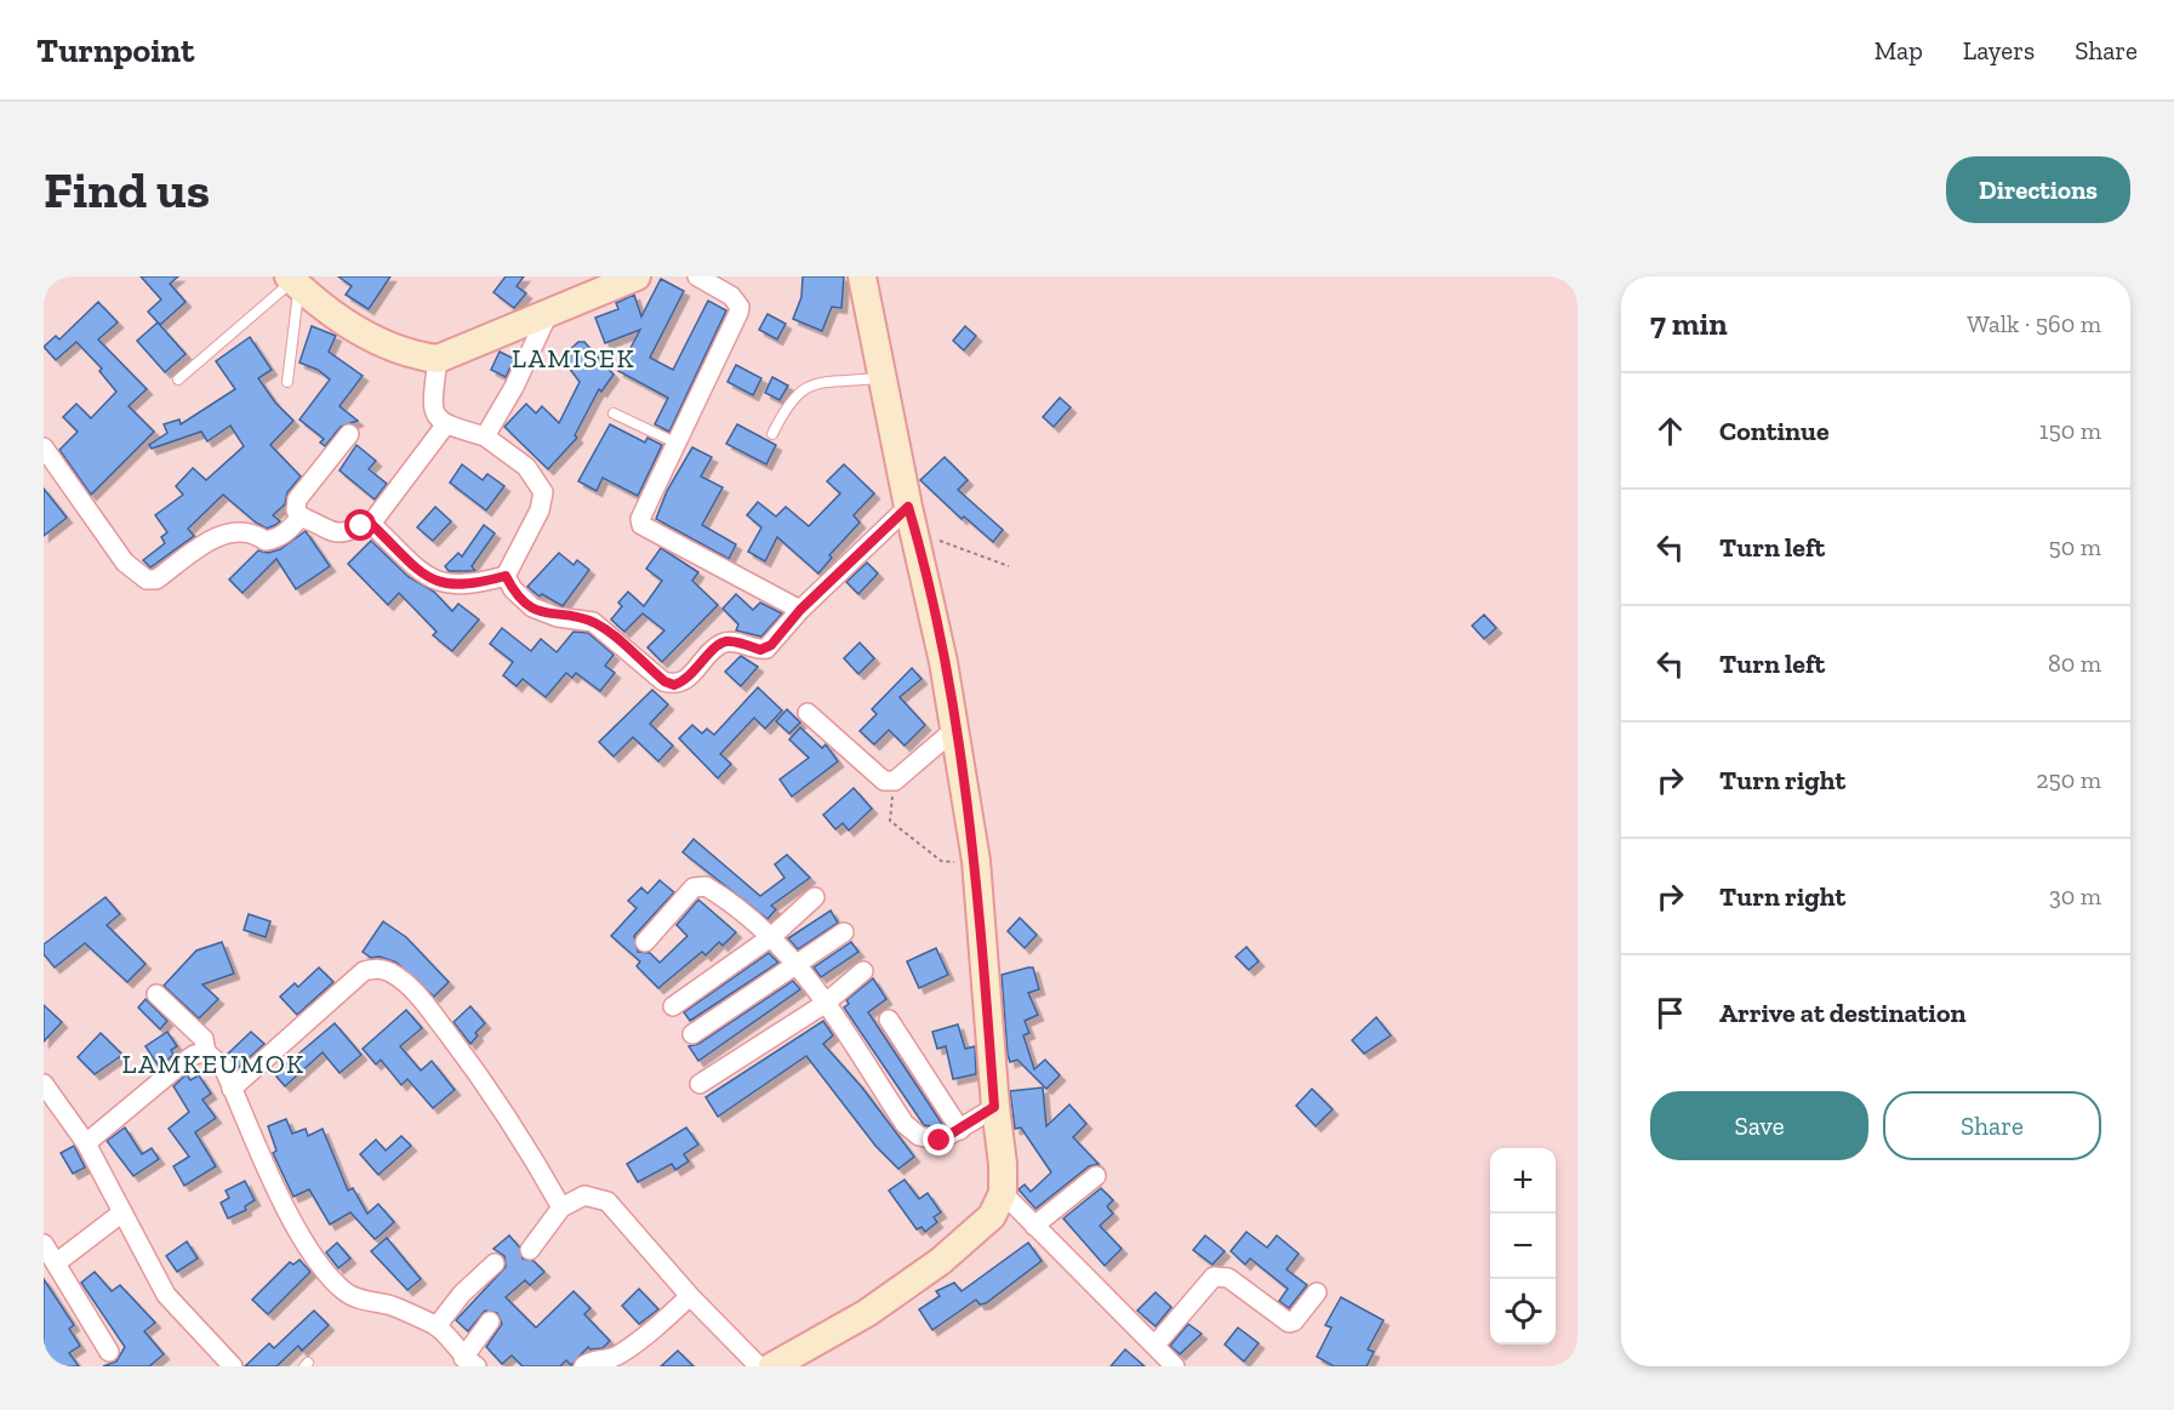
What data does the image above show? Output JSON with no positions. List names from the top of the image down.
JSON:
{
  "districts": ["LAMISEK", "LAMKEUMOK"],
  "page": {
    "header": "Turnpoint",
    "nav": ["Map", "Layers", "Share"],
    "buttons": [
      "Directions",
      ["Save", "Share"]
    ],
    "title": "Find us",
    "heading": ["7 min", "Walk · 560 m"],
    "list": [
      ["Continue", "150 m"],
      ["Turn left", "50 m"],
      ["Turn left", "80 m"],
      ["Turn right", "250 m"],
      ["Turn right", "30 m"],
      "Arrive at destination"
    ],
    "map_buttons": ["+", "−"]
  }
}
